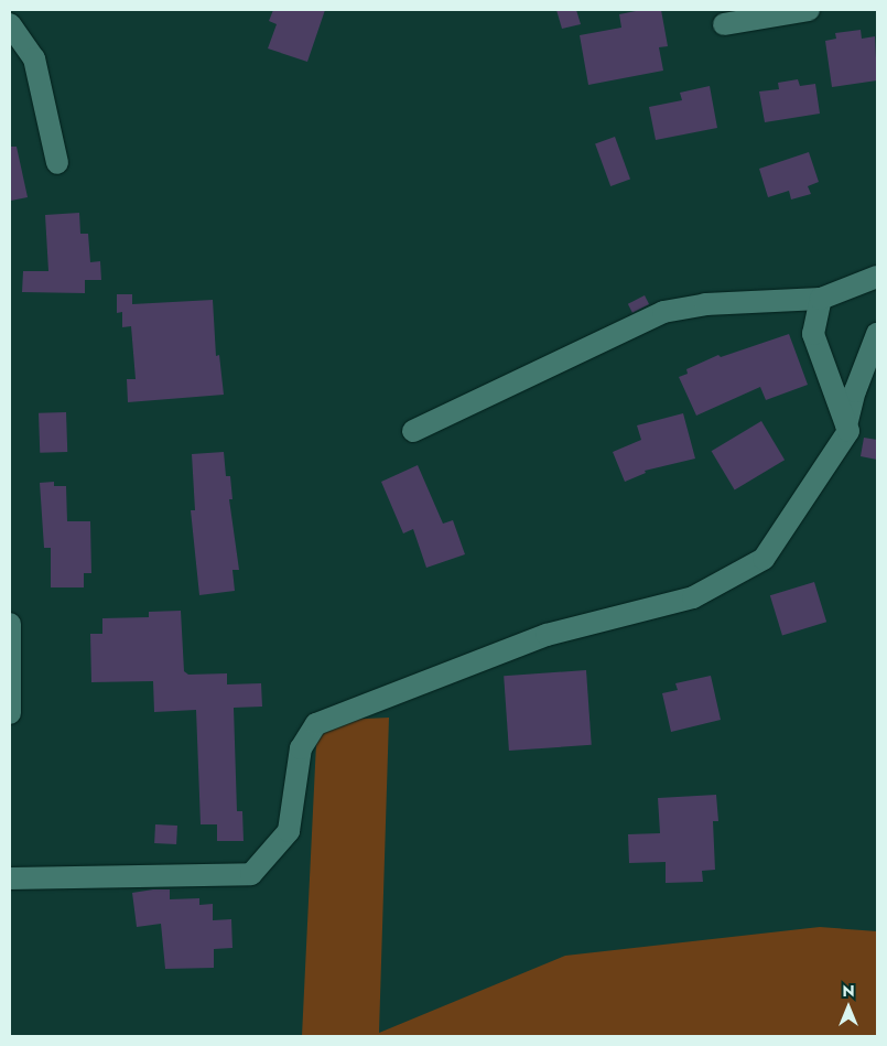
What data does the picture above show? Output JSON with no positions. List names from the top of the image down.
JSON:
{
  "north": "top"
}
